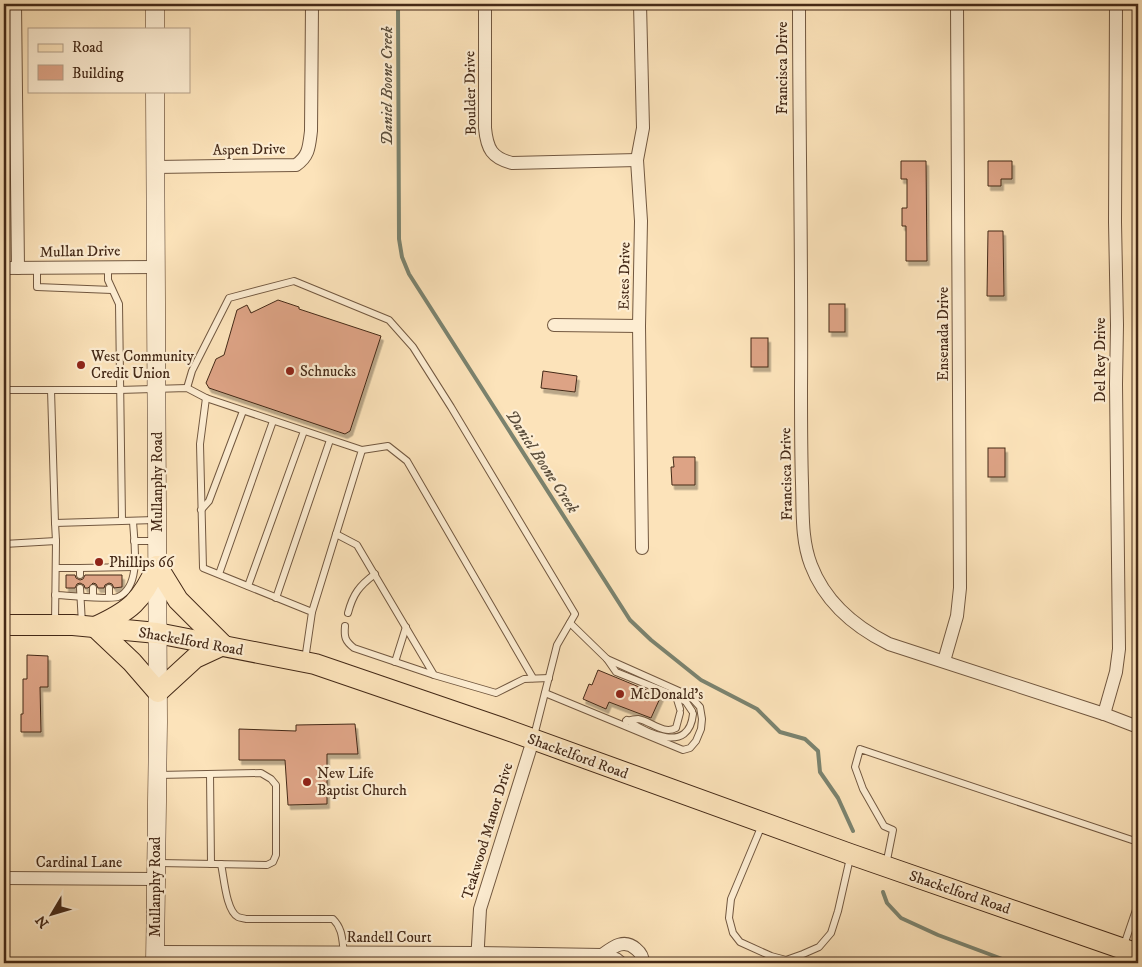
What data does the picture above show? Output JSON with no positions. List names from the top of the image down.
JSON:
{
  "streets": {
    "main road": ["Shackelford Road"],
    "street": [
      "Francisca Drive",
      "Boulder Drive",
      "Aspen Drive",
      "Mullan Drive",
      "Estes Drive",
      "Ensenada Drive",
      "Del Rey Drive",
      "Mullanphy Road",
      "Teakwood Manor Drive",
      "Cardinal Lane",
      "Randell Court"
    ]
  },
  "crossings": [
    ["Francisca Drive", "Ensenada Drive"],
    ["Francisca Drive", "Del Rey Drive"],
    ["Boulder Drive", "Estes Drive"],
    ["Aspen Drive", "Mullanphy Road"],
    ["Mullan Drive", "Mullanphy Road"],
    ["Mullanphy Road", "Shackelford Road"],
    ["Mullanphy Road", "Cardinal Lane"],
    ["Mullanphy Road", "Randell Court"],
    ["Shackelford Road", "Teakwood Manor Drive"],
    ["Teakwood Manor Drive", "Randell Court"]
  ],
  "water": ["Daniel Boone Creek"],
  "places": [
    "West Community Credit Union",
    "Schnucks",
    "Phillips 66",
    "McDonald's",
    "New Life Baptist Church"
  ],
  "legend": ["Road", "Building"],
  "north": "bottom left"
}
